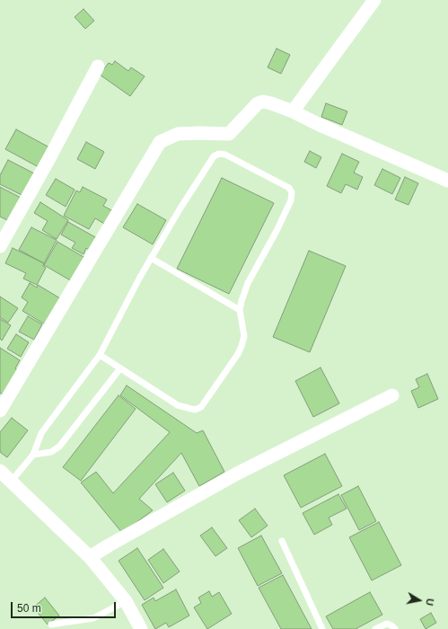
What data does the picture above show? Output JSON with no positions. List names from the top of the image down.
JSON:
{
  "scale_bar": "50 m",
  "north": "right"
}
